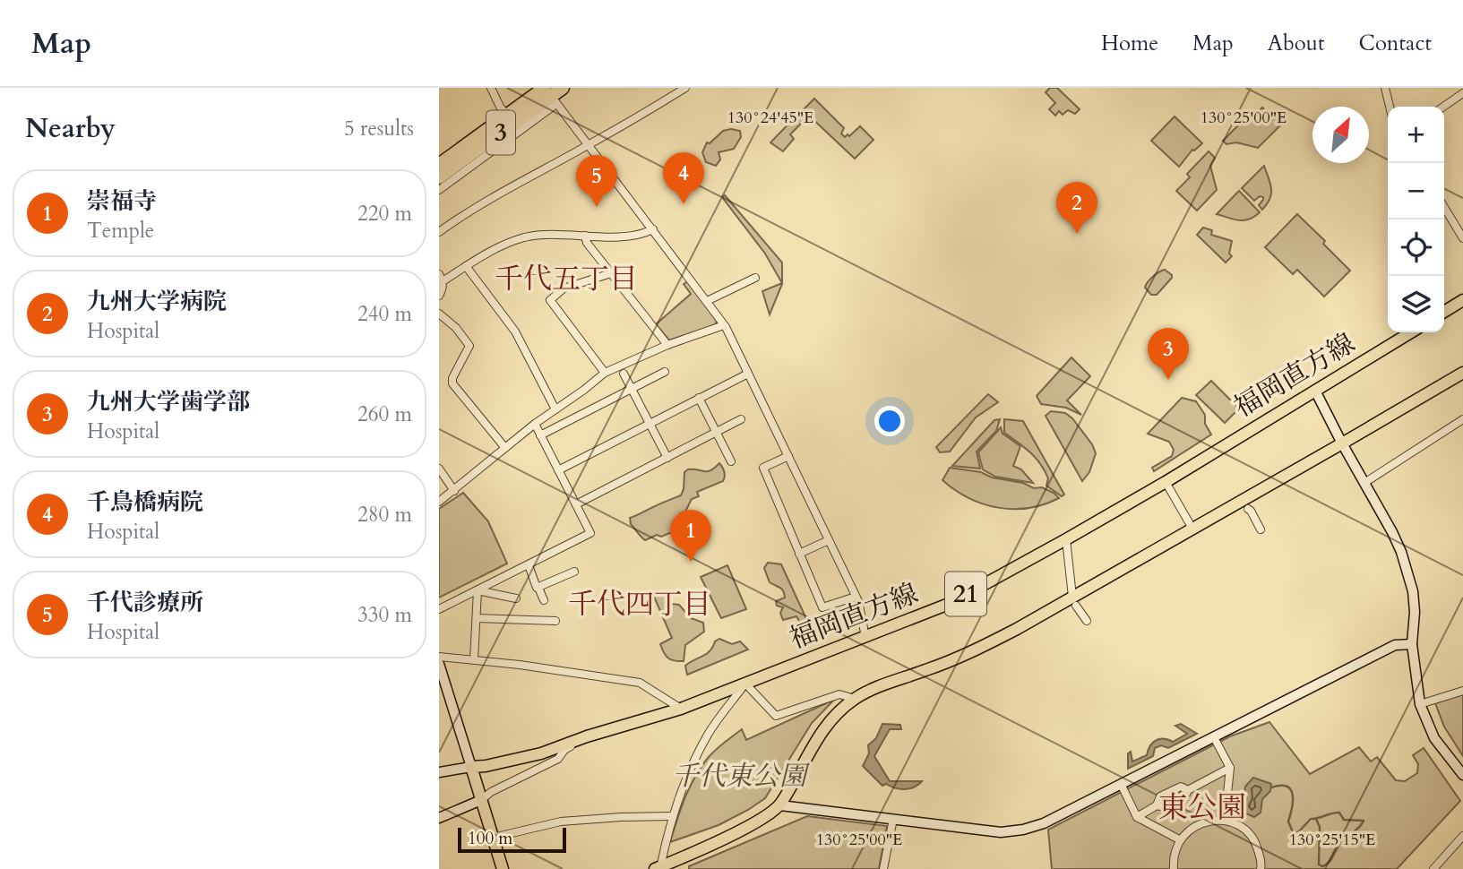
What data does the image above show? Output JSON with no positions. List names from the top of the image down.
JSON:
{
  "streets": {
    "highway": ["3"],
    "main road": ["福岡直方線", "21"]
  },
  "districts": ["千代五丁目", "千代四丁目", "東公園"],
  "parks": ["千代東公園"],
  "scale_bar": "100 m",
  "north": "top right",
  "page": {
    "header": "Map",
    "nav": [
      "Home",
      "Map",
      "About",
      "Contact"
    ],
    "heading": ["Nearby", "5 results"],
    "map_buttons": ["+", "−"],
    "pins": [
      "4",
      "5",
      "2",
      "3",
      "1"
    ],
    "list": [
      {
        "mark": "1",
        "name": "崇福寺",
        "note": "Temple",
        "value": "220 m"
      },
      {
        "mark": "2",
        "name": "九州大学病院",
        "note": "Hospital",
        "value": "240 m"
      },
      {
        "mark": "3",
        "name": "九州大学歯学部",
        "note": "Hospital",
        "value": "260 m"
      },
      {
        "mark": "4",
        "name": "千鳥橋病院",
        "note": "Hospital",
        "value": "280 m"
      },
      {
        "mark": "5",
        "name": "千代診療所",
        "note": "Hospital",
        "value": "330 m"
      }
    ],
    "scale": "100 m"
  },
  "coordinates": ["130°24'45\"E", "130°25'00\"E", "130°25'15\"E"]
}
